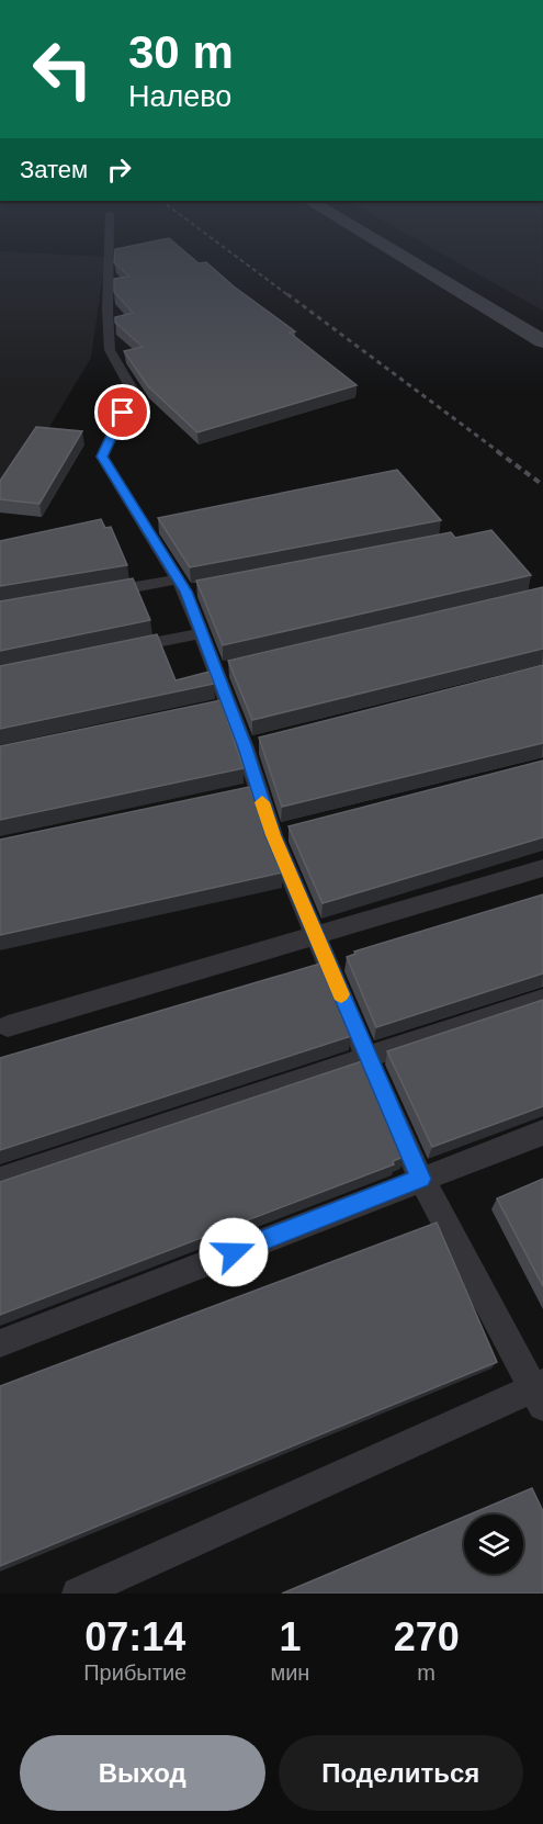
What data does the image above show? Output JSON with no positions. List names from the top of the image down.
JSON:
{
  "page": {
    "turn": ["30 m", "Налево"],
    "then": "Затем",
    "eta": [
      "07:14",
      "Прибытие",
      "1",
      "мин",
      "270",
      "m"
    ],
    "buttons": ["Выход", "Поделиться"]
  }
}
